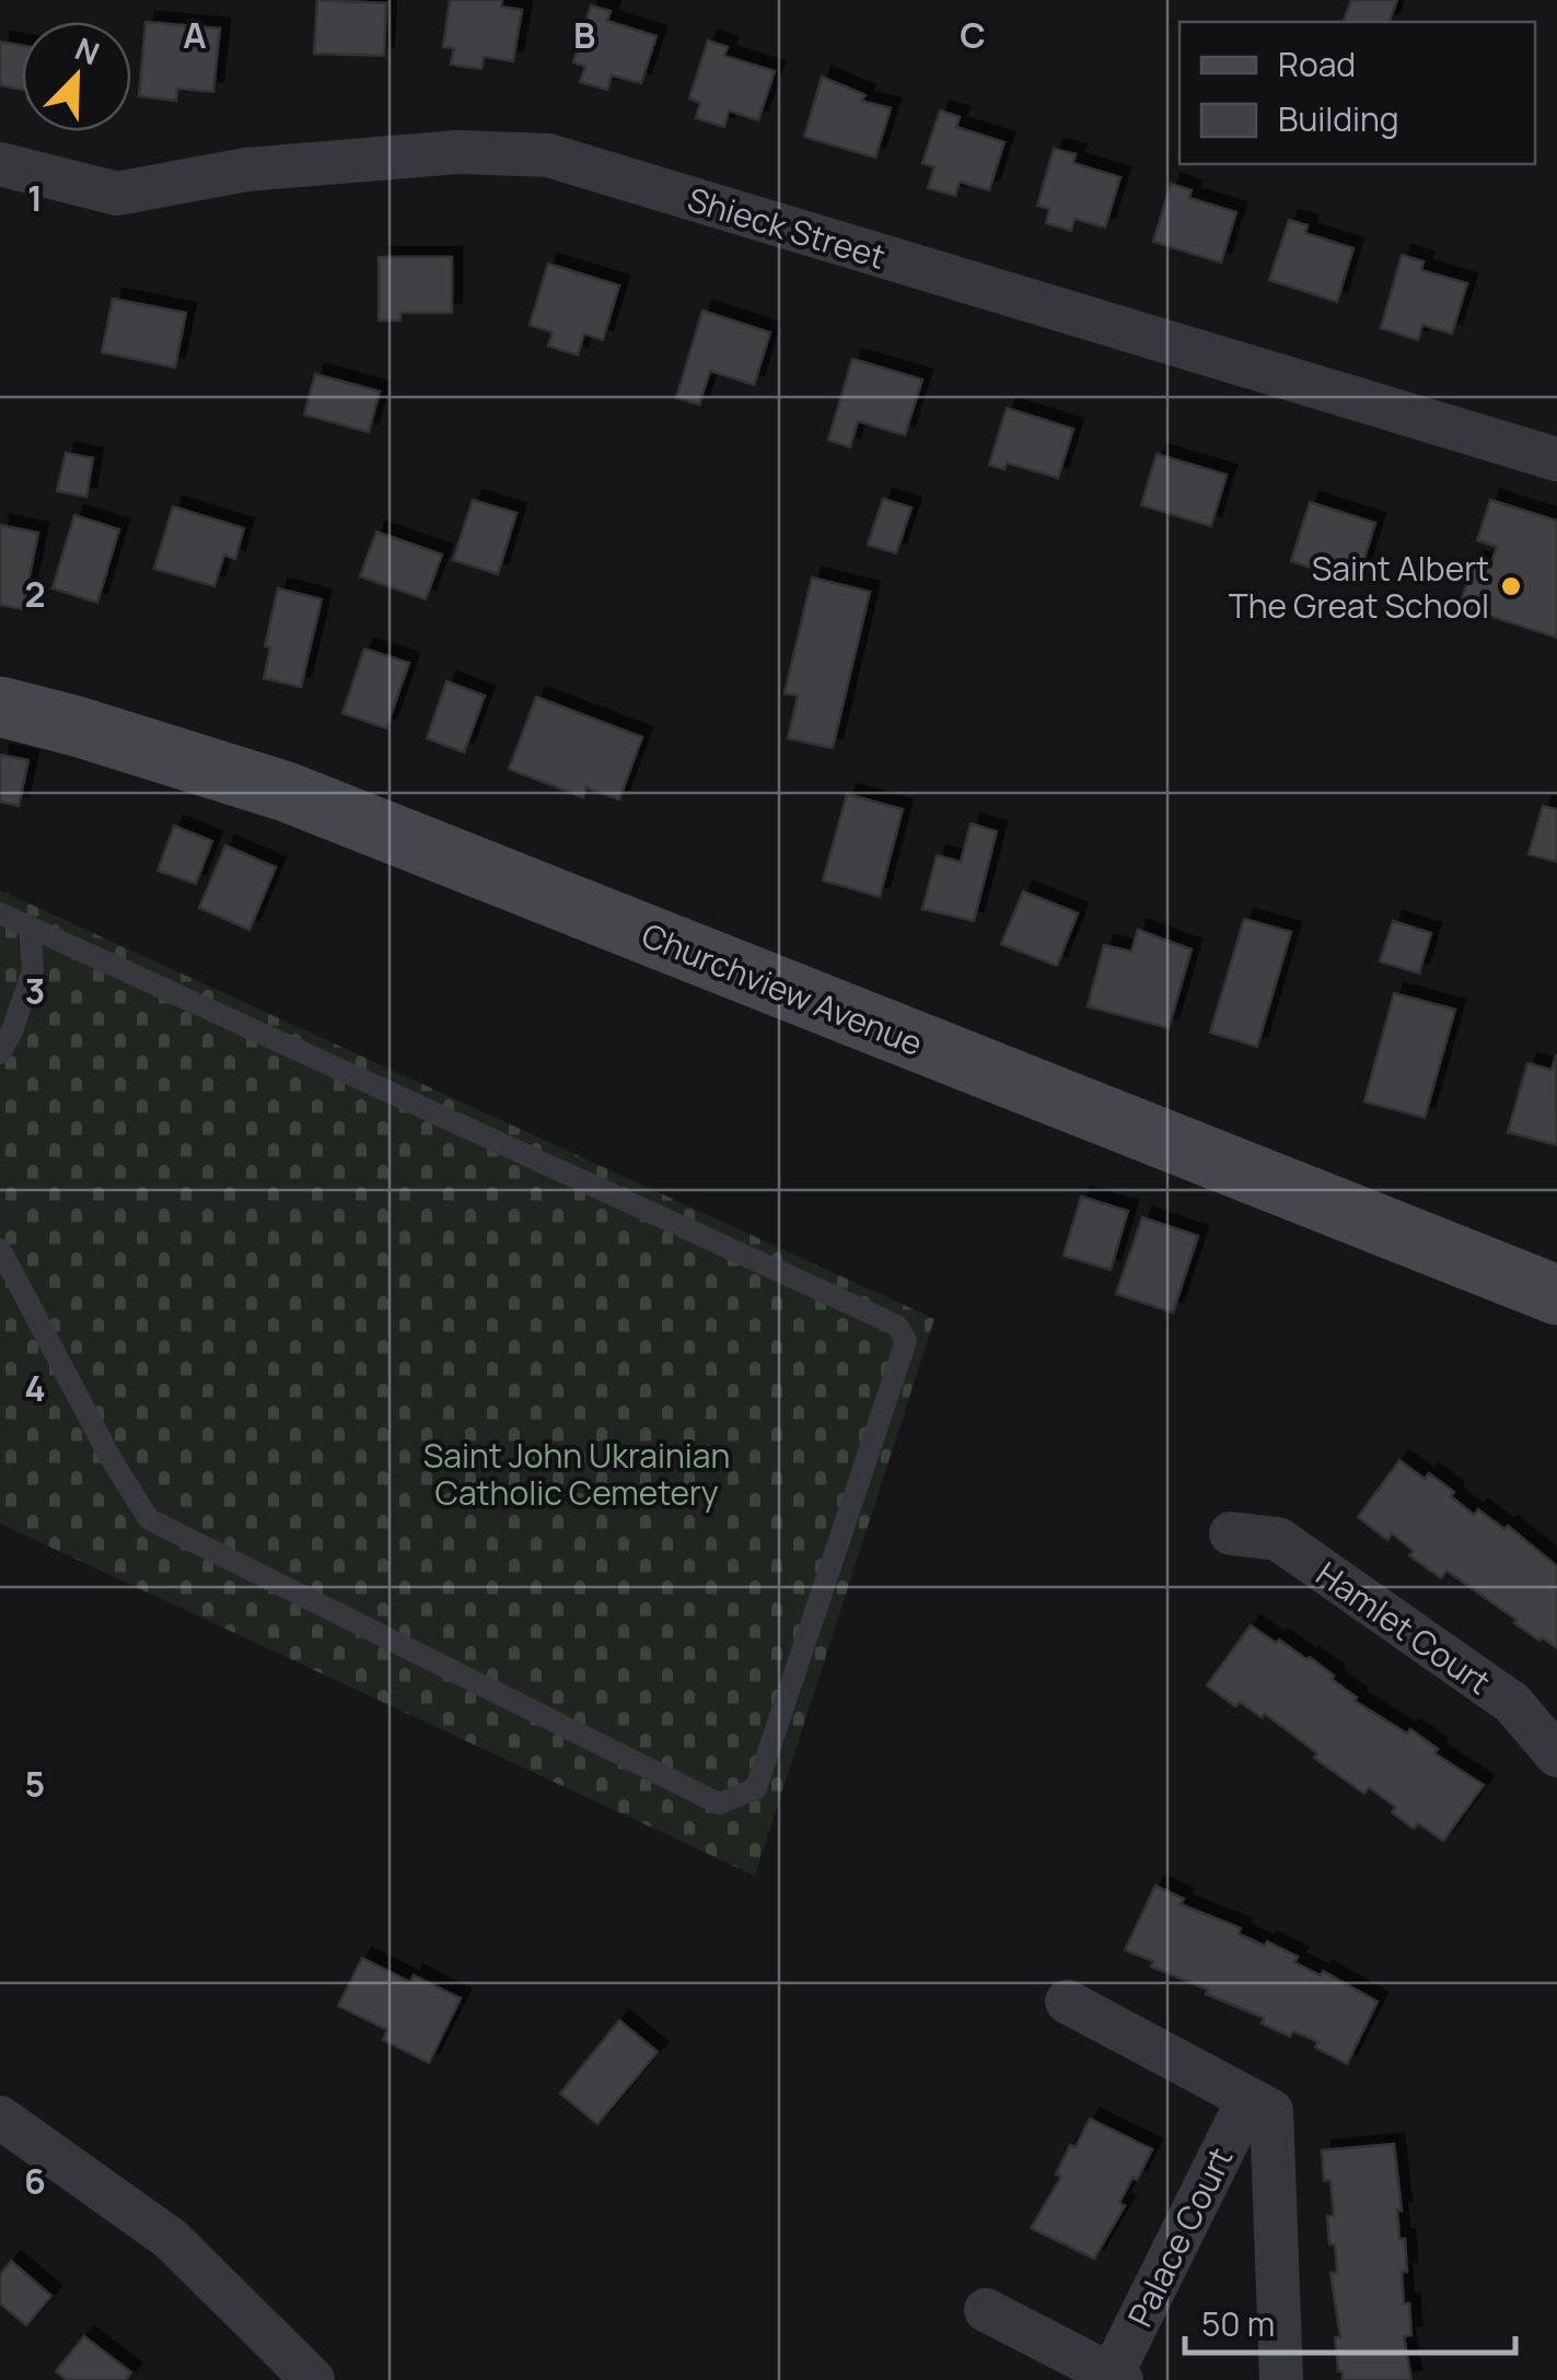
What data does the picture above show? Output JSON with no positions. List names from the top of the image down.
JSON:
{
  "streets": {
    "street": [
      "Shieck Street",
      "Churchview Avenue",
      "Hamlet Court",
      "Palace Court"
    ]
  },
  "parks": ["Saint John Ukrainian Catholic Cemetery"],
  "places": ["Saint Albert The Great School"],
  "legend": ["Road", "Building"],
  "scale_bar": "50 m",
  "north": "top right",
  "grid": {
    "columns": ["A", "B", "C"],
    "rows": [
      "1",
      "2",
      "3",
      "4",
      "5",
      "6"
    ]
  }
}
